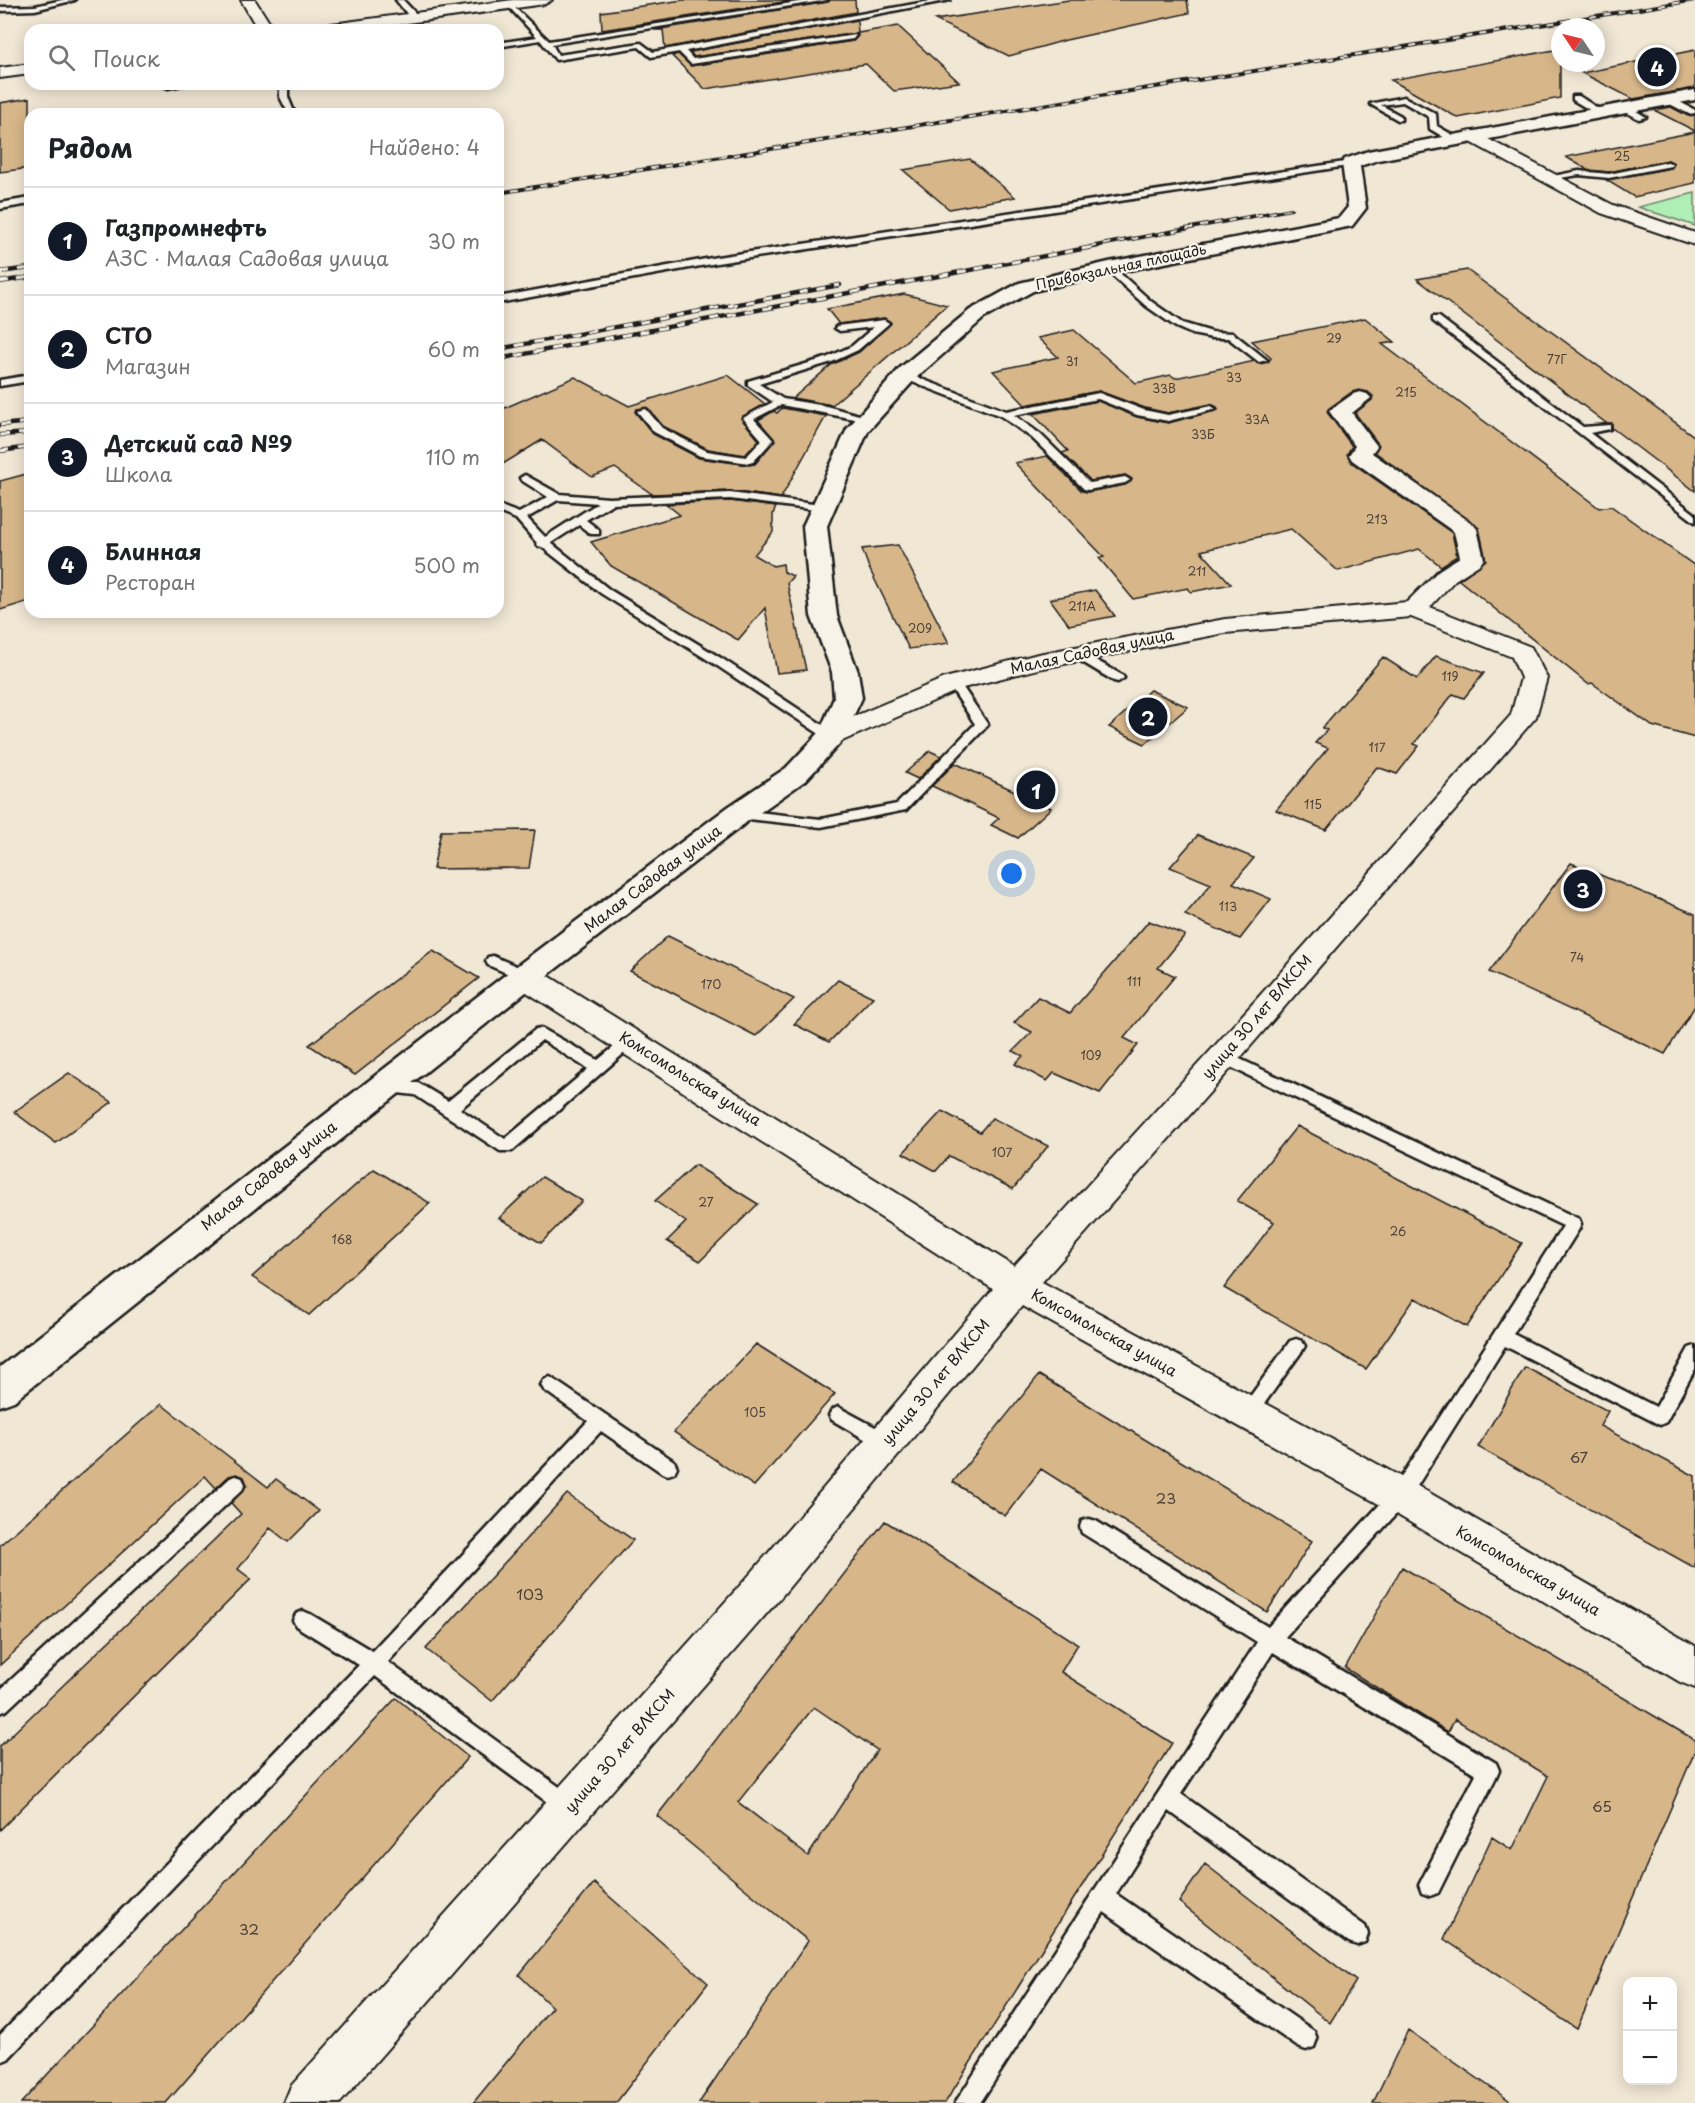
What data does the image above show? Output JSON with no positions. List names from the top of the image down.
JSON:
{
  "streets": {
    "street": [
      "Привокзальная площадь",
      "Малая Садовая улица",
      "улица 30 лет ВЛКСМ",
      "Комсомольская улица"
    ]
  },
  "crossings": [
    ["Привокзальная площадь", "Малая Садовая улица"],
    ["Малая Садовая улица", "улица 30 лет ВЛКСМ"],
    ["Малая Садовая улица", "Комсомольская улица"],
    ["улица 30 лет ВЛКСМ", "Комсомольская улица"]
  ],
  "house_numbers": [
    "25",
    "29",
    "77Г",
    "31",
    "33",
    "33В",
    "215",
    "33А",
    "33Б",
    "213",
    "211",
    "211А",
    "209",
    "119",
    "117",
    "115",
    "113",
    "74",
    "111",
    "170",
    "109",
    "107",
    "27",
    "26",
    "168",
    "105",
    "67",
    "23",
    "103",
    "65",
    "32"
  ],
  "north": "top left",
  "page": {
    "search": "Поиск",
    "pins": [
      "4",
      "2",
      "1",
      "3"
    ],
    "heading": ["Рядом", "Найдено: 4"],
    "list": [
      {
        "mark": "1",
        "name": "Газпромнефть",
        "note": "АЗС · Малая Садовая улица",
        "value": "30 m"
      },
      {
        "mark": "2",
        "name": "СТО",
        "note": "Магазин",
        "value": "60 m"
      },
      {
        "mark": "3",
        "name": "Детский сад №9",
        "note": "Школа",
        "value": "110 m"
      },
      {
        "mark": "4",
        "name": "Блинная",
        "note": "Ресторан",
        "value": "500 m"
      }
    ],
    "map_buttons": ["+", "−"]
  }
}
